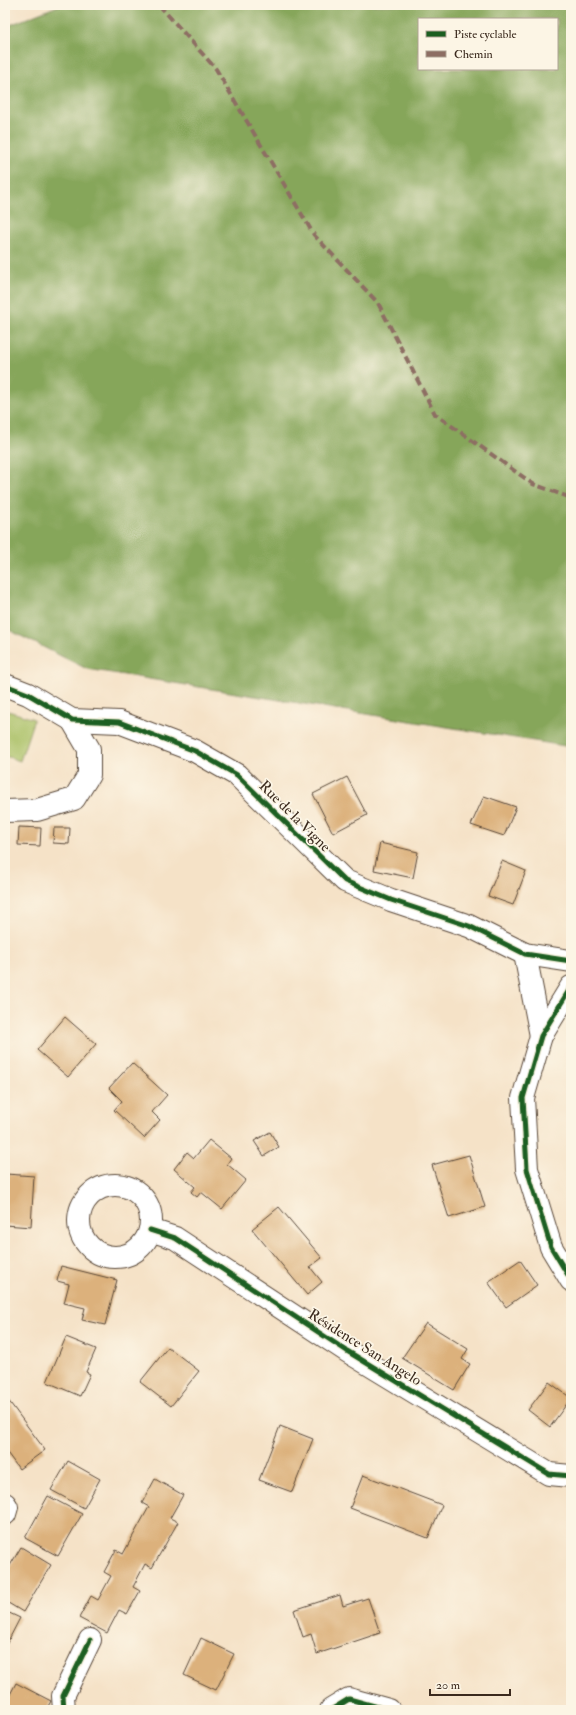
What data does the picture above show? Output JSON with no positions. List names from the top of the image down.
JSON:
{
  "streets": {
    "street": ["Rue de la Vigne", "Résidence San Angelo"]
  },
  "legend": ["Piste cyclable", "Chemin"],
  "scale_bar": "20 m"
}
